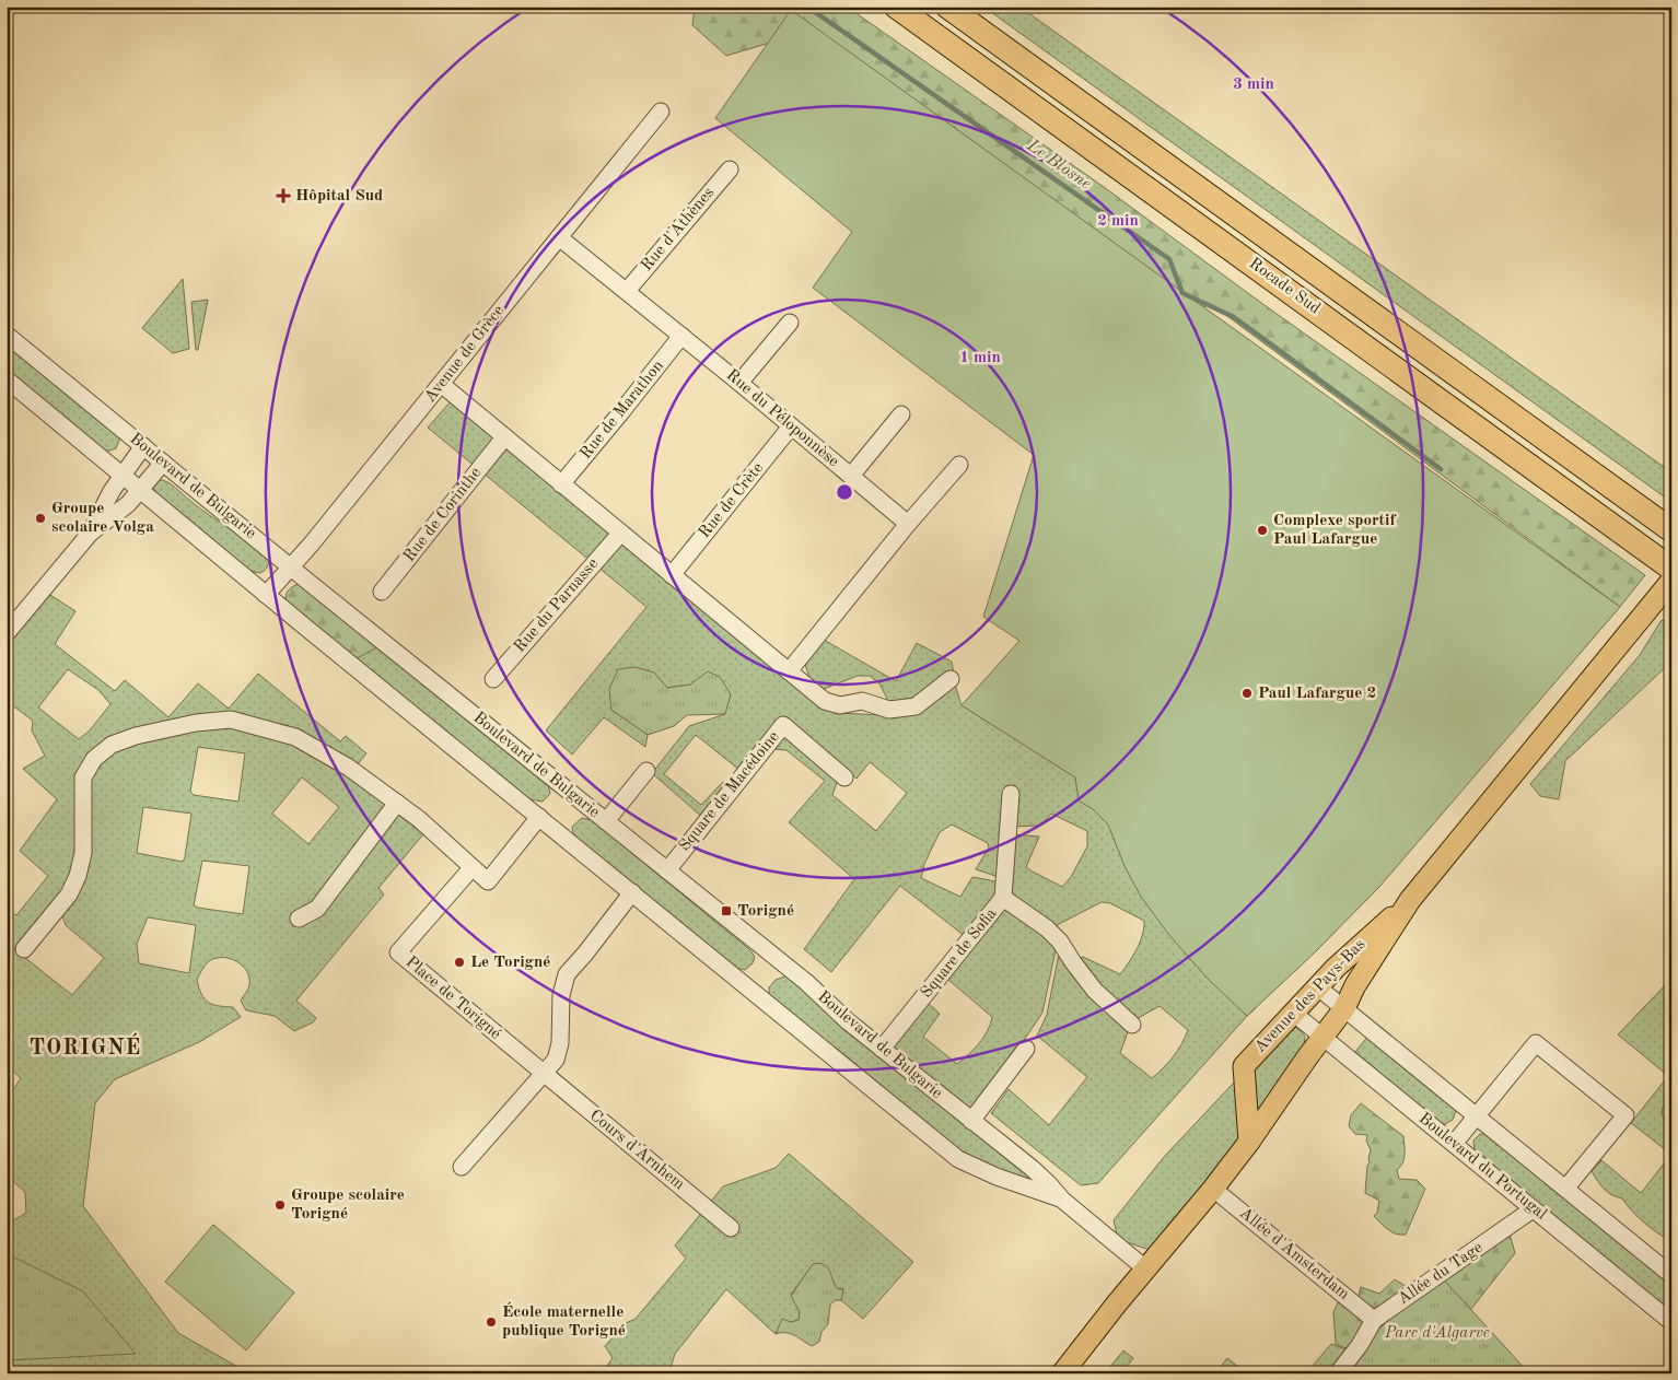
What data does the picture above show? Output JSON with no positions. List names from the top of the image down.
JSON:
{
  "streets": {
    "highway": ["Rocade Sud"],
    "main road": ["Avenue des Pays-Bas"],
    "street": [
      "Rue d'Athènes",
      "Avenue de Grèce",
      "Rue de Marathon",
      "Rue du Péloponnèse",
      "Boulevard de Bulgarie",
      "Rue de Crète",
      "Rue de Corinthe",
      "Rue du Parnasse",
      "Square de Macédoine",
      "Square de Sofia",
      "Place de Torigné",
      "Cours d'Arnhem",
      "Boulevard du Portugal",
      "Allée d'Amsterdam",
      "Allée du Tage"
    ]
  },
  "crossings": [
    ["Rue d'Athènes", "Rue du Péloponnèse"],
    ["Avenue de Grèce", "Rue du Péloponnèse"],
    ["Avenue de Grèce", "Boulevard de Bulgarie"],
    ["Rue de Marathon", "Rue du Péloponnèse"],
    ["Rue du Péloponnèse", "Rue de Crète"],
    ["Boulevard de Bulgarie", "Square de Macédoine"],
    ["Boulevard de Bulgarie", "Square de Sofia"],
    ["Boulevard de Bulgarie", "Avenue des Pays-Bas"],
    ["Avenue des Pays-Bas", "Boulevard du Portugal"],
    ["Avenue des Pays-Bas", "Allée d'Amsterdam"],
    ["Place de Torigné", "Cours d'Arnhem"],
    ["Boulevard du Portugal", "Allée du Tage"],
    ["Allée d'Amsterdam", "Allée du Tage"]
  ],
  "districts": ["TORIGNÉ"],
  "water": ["Le Blosne"],
  "parks": ["Parc d'Algarve"],
  "places": {
    "health": ["Hôpital Sud"],
    "other": [
      "Groupe scolaire Volga",
      "Complexe sportif Paul Lafargue",
      "Paul Lafargue 2",
      "Le Torigné",
      "Groupe scolaire Torigné",
      "École maternelle publique Torigné"
    ],
    "transit": ["Torigné"]
  },
  "rings": ["3 min", "2 min", "1 min"]
}
